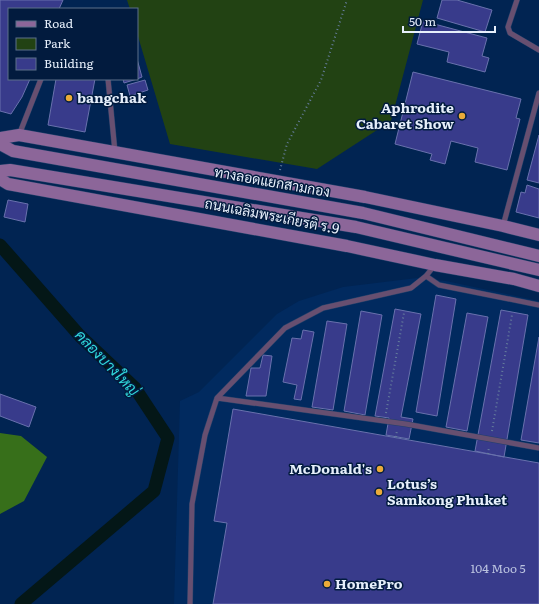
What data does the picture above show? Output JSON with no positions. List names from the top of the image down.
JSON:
{
  "streets": {
    "main road": ["ทางลอดแยกสามกอง", "ถนนเฉลิมพระเกียรติ ร.9"]
  },
  "water": ["คลองบางใหญ่"],
  "places": [
    "bangchak",
    "Aphrodite Cabaret Show",
    "McDonald's",
    "Lotus’s Samkong Phuket",
    "HomePro"
  ],
  "house_numbers": ["104 Moo 5"],
  "legend": ["Road", "Park", "Building"],
  "scale_bar": "50 m"
}
